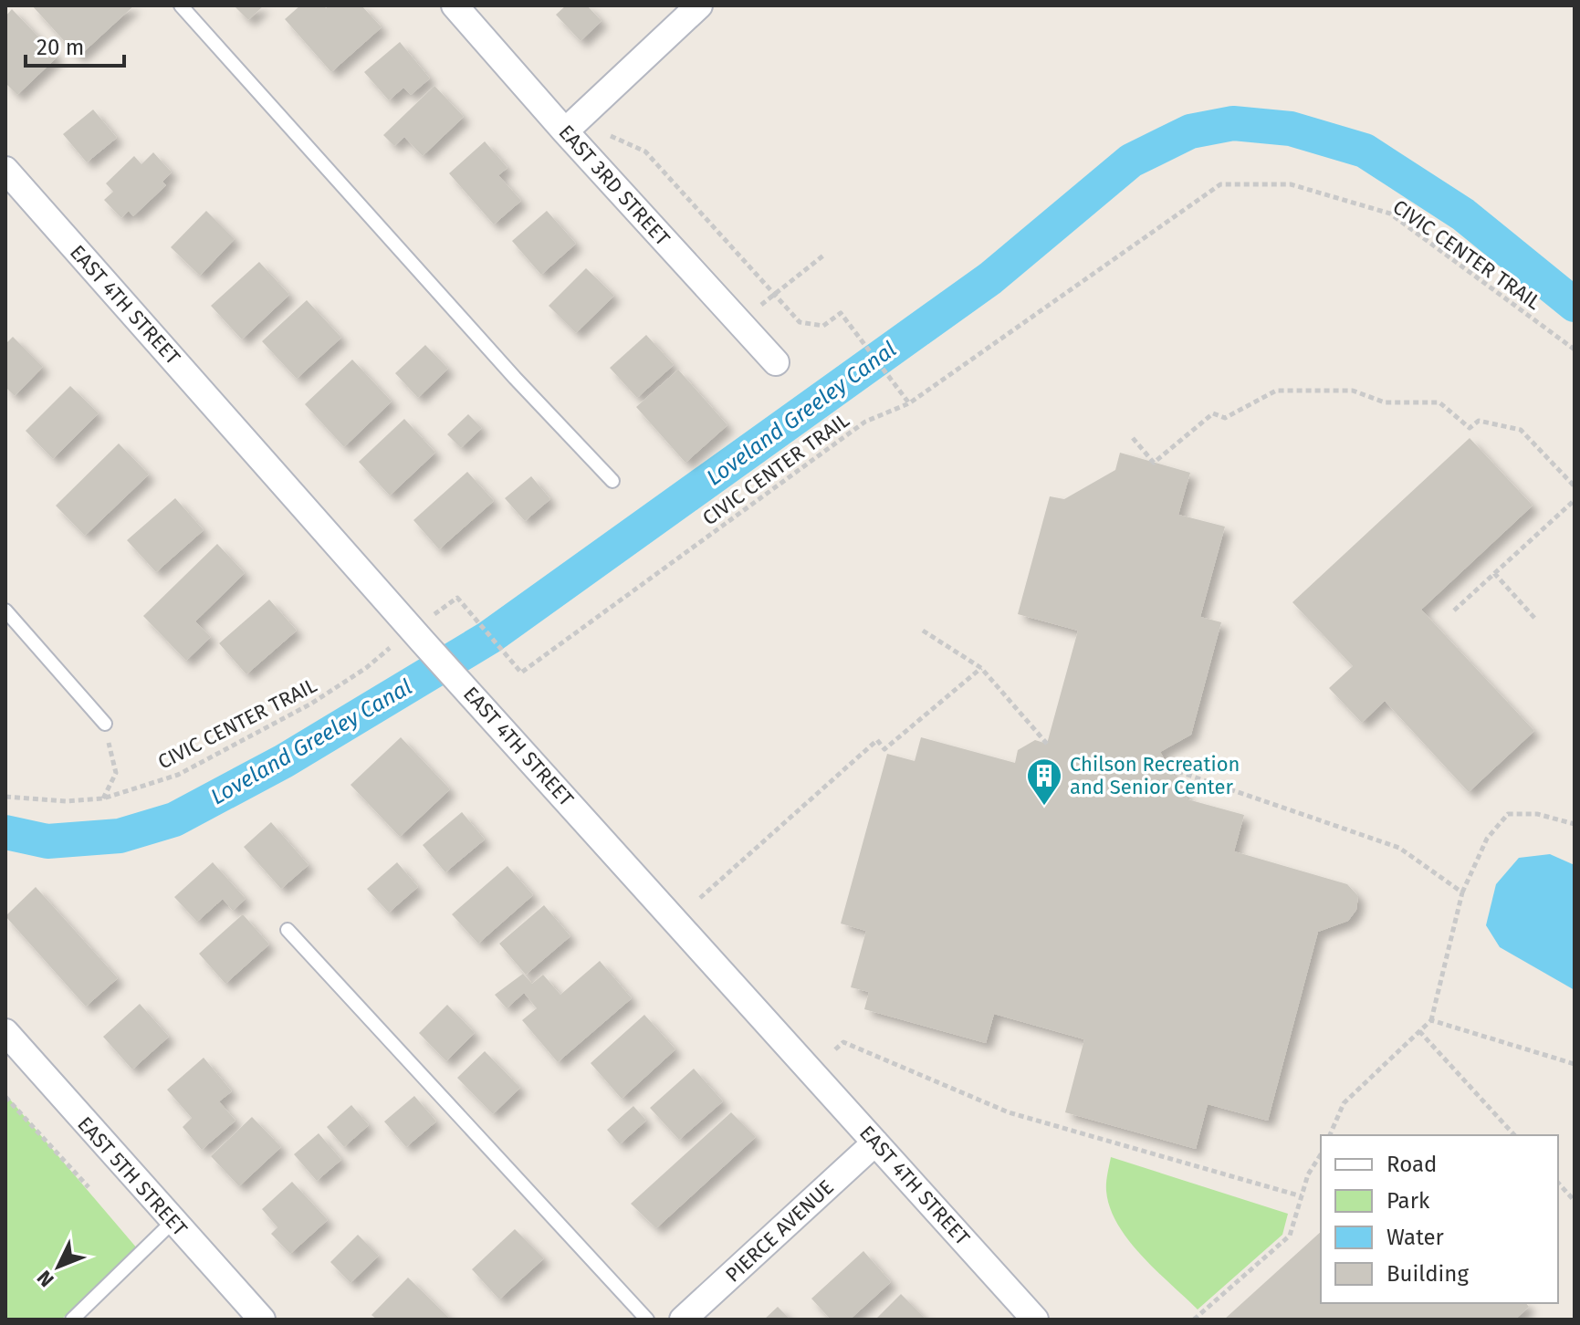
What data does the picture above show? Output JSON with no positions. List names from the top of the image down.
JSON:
{
  "streets": {
    "street": [
      "EAST 3RD STREET",
      "EAST 4TH STREET",
      "EAST 5TH STREET",
      "PIERCE AVENUE"
    ],
    "path": ["CIVIC CENTER TRAIL"]
  },
  "crossings": [
    ["CIVIC CENTER TRAIL", "EAST 4TH STREET"],
    ["EAST 4TH STREET", "PIERCE AVENUE"]
  ],
  "water": ["Loveland Greeley Canal"],
  "places": {
    "building": ["Chilson Recreation and Senior Center"]
  },
  "legend": [
    "Road",
    "Park",
    "Water",
    "Building"
  ],
  "scale_bar": "20 m",
  "north": "bottom left"
}
